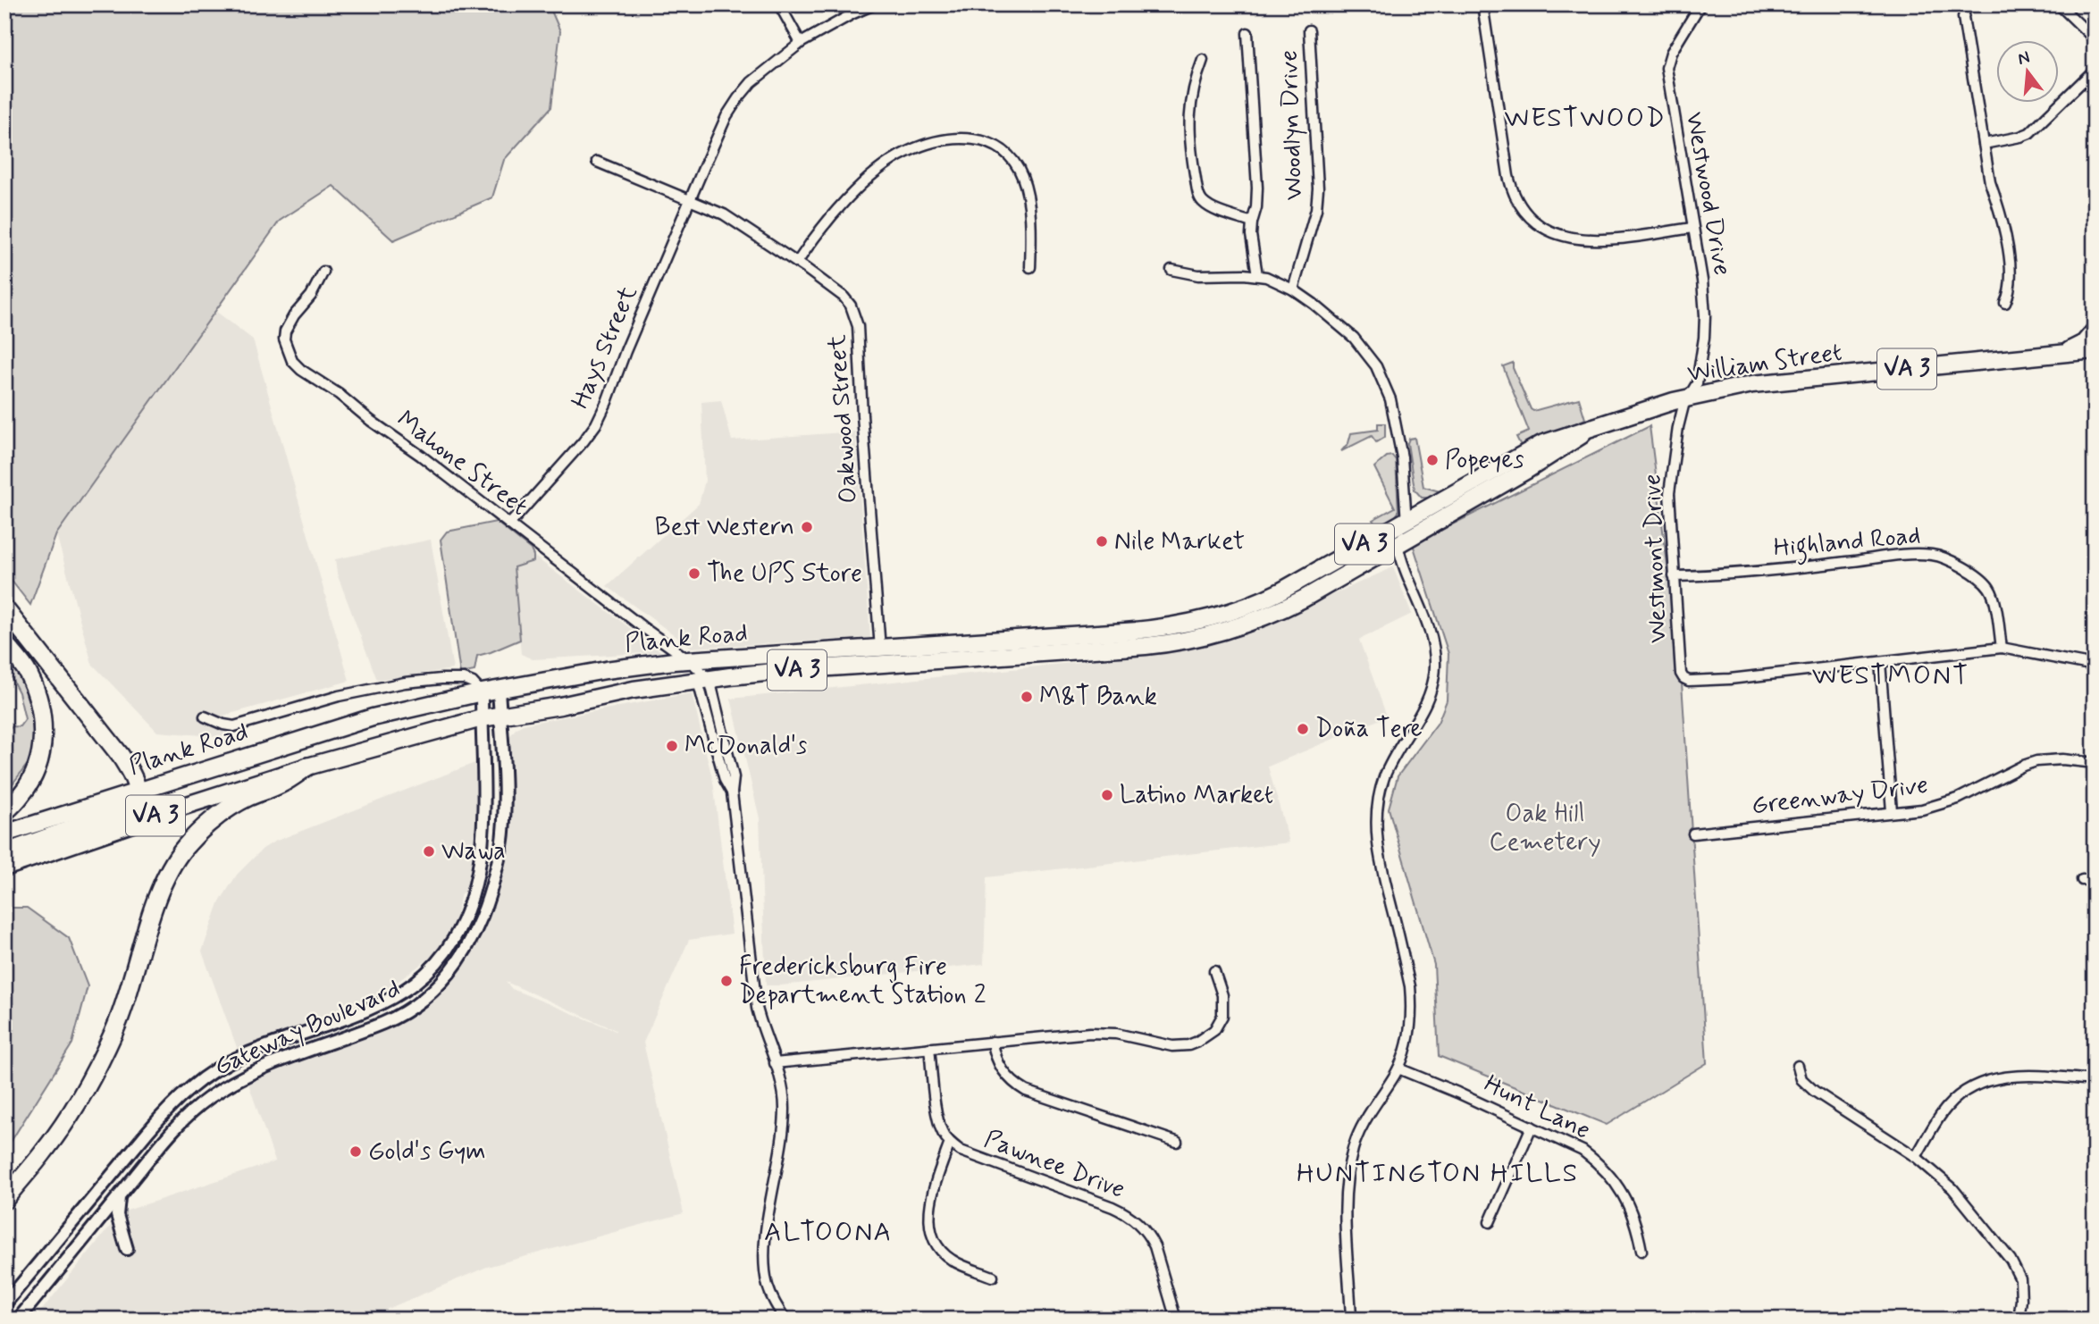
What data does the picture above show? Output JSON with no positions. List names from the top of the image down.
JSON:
{
  "streets": {
    "highway": ["William Street", "VA 3", "Plank Road"],
    "street": [
      "Woodlyn Drive",
      "Westwood Drive",
      "Hays Street",
      "Oakwood Street",
      "Mahone Street",
      "Highland Road",
      "Westmont Drive",
      "Greenway Drive",
      "Gateway Boulevard",
      "Hunt Lane",
      "Pawnee Drive"
    ]
  },
  "crossings": [
    ["Westwood Drive", "William Street"],
    ["Westwood Drive", "Westmont Drive"],
    ["Hays Street", "Oakwood Street"],
    ["Hays Street", "Mahone Street"],
    ["William Street", "Westmont Drive"],
    ["William Street", "Plank Road"],
    ["Oakwood Street", "Plank Road"],
    ["Mahone Street", "Plank Road"],
    ["Highland Road", "Westmont Drive"],
    ["Plank Road", "Gateway Boulevard"]
  ],
  "districts": [
    "WESTWOOD",
    "WESTMONT",
    "HUNTINGTON HILLS",
    "ALTOONA"
  ],
  "parks": ["Oak Hill Cemetery"],
  "places": [
    "Popeyes",
    "Best Western",
    "Nile Market",
    "The UPS Store",
    "M&T Bank",
    "Doña Tere",
    "McDonald's",
    "Latino Market",
    "Wawa",
    "Fredericksburg Fire Department Station 2",
    "Gold's Gym"
  ],
  "north": "top"
}
